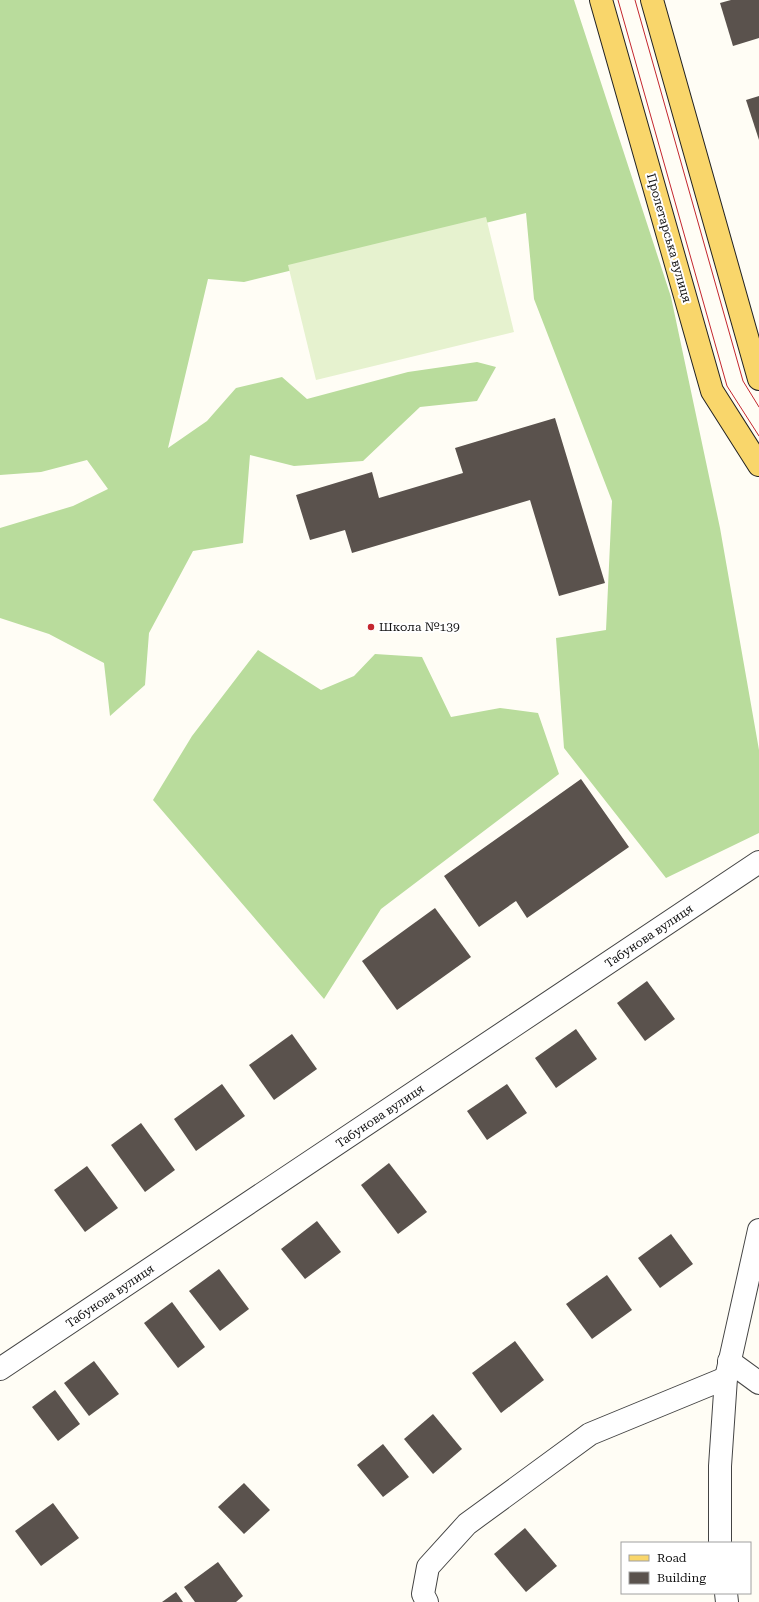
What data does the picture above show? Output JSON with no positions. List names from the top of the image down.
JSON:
{
  "streets": {
    "main road": ["Пролетарська вулиця"],
    "street": ["Табунова вулиця"]
  },
  "places": ["Школа №139"],
  "legend": ["Road", "Building"]
}
